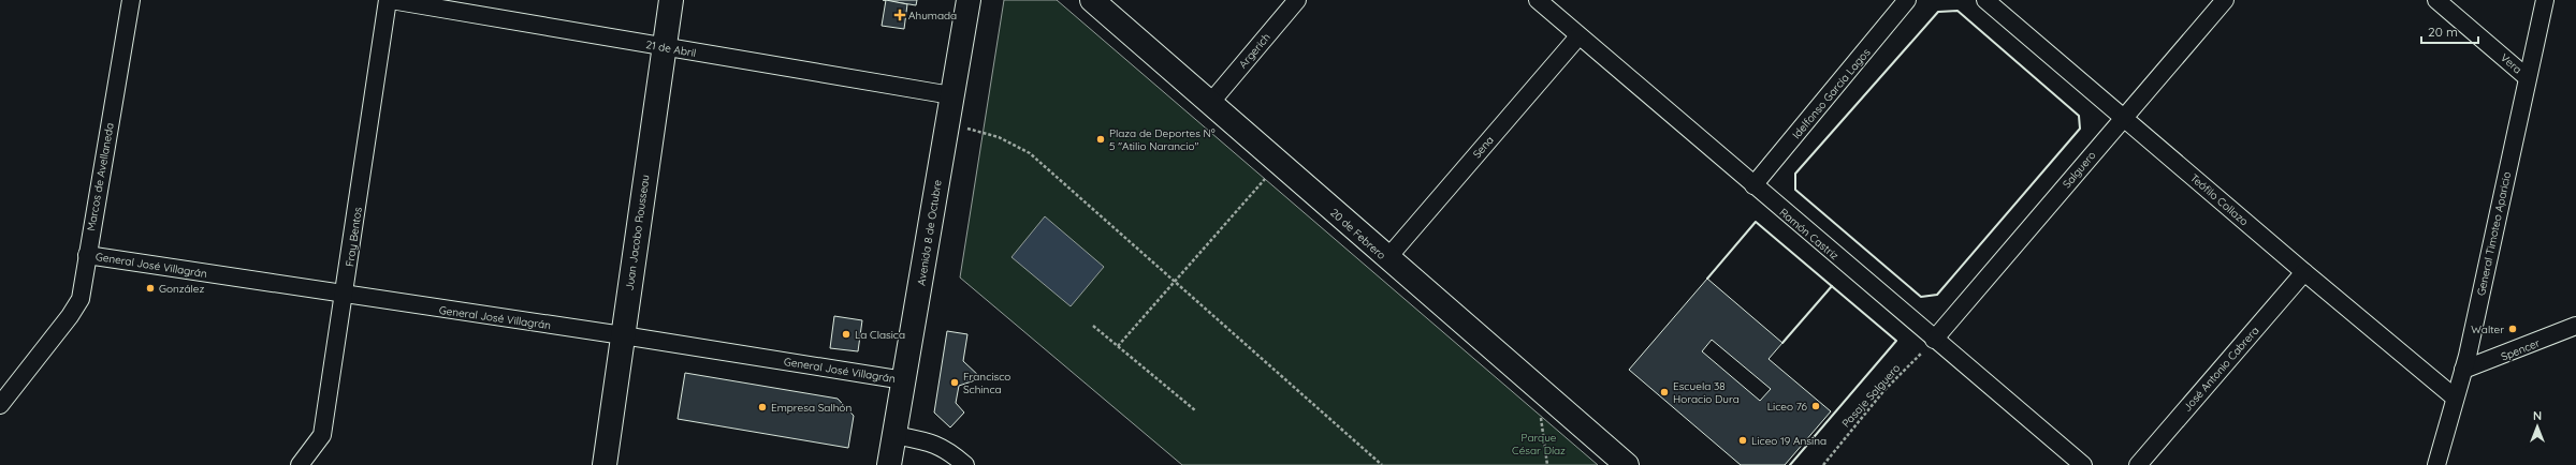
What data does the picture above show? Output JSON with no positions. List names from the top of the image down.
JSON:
{
  "streets": {
    "main road": ["Juan Jacobo Rousseau", "Avenida 8 de Octubre", "20 de Febrero"],
    "street": [
      "21 de Abril",
      "Argerich",
      "Vera",
      "Idelfonso García Lagos",
      "Sena",
      "Salguero",
      "Marcos de Avellaneda",
      "Teófilo Collazo",
      "Ramón Castriz",
      "General Timoteo Aparicio",
      "Fray Bentos",
      "General José Villagrán",
      "Spencer",
      "José Antonio Cabrera"
    ],
    "path": ["Pasaje Salguero"]
  },
  "crossings": [
    ["21 de Abril", "Juan Jacobo Rousseau"],
    ["21 de Abril", "Avenida 8 de Octubre"],
    ["21 de Abril", "Fray Bentos"],
    ["Argerich", "20 de Febrero"],
    ["Vera", "General Timoteo Aparicio"],
    ["Idelfonso García Lagos", "Ramón Castriz"],
    ["Sena", "20 de Febrero"],
    ["Sena", "Ramón Castriz"],
    ["Salguero", "Teófilo Collazo"],
    ["Salguero", "Ramón Castriz"],
    ["Salguero", "Pasaje Salguero"],
    ["Marcos de Avellaneda", "General José Villagrán"],
    ["Teófilo Collazo", "General Timoteo Aparicio"],
    ["Teófilo Collazo", "José Antonio Cabrera"],
    ["Juan Jacobo Rousseau", "General José Villagrán"],
    ["Avenida 8 de Octubre", "General José Villagrán"],
    ["Ramón Castriz", "Pasaje Salguero"],
    ["General Timoteo Aparicio", "Spencer"],
    ["Fray Bentos", "General José Villagrán"]
  ],
  "parks": ["Parque César Díaz"],
  "places": {
    "health": ["Ahumada"],
    "other": [
      "Plaza de Deportes Nº 5 \"Atilio Narancio\"",
      "González",
      "Walter",
      "La Clasica",
      "Francisco Schinca",
      "Escuela 38 Horacio Dura",
      "Liceo 76",
      "Empresa Salhón",
      "Liceo 19 Ansina"
    ]
  },
  "scale_bar": "20 m",
  "north": "top"
}
